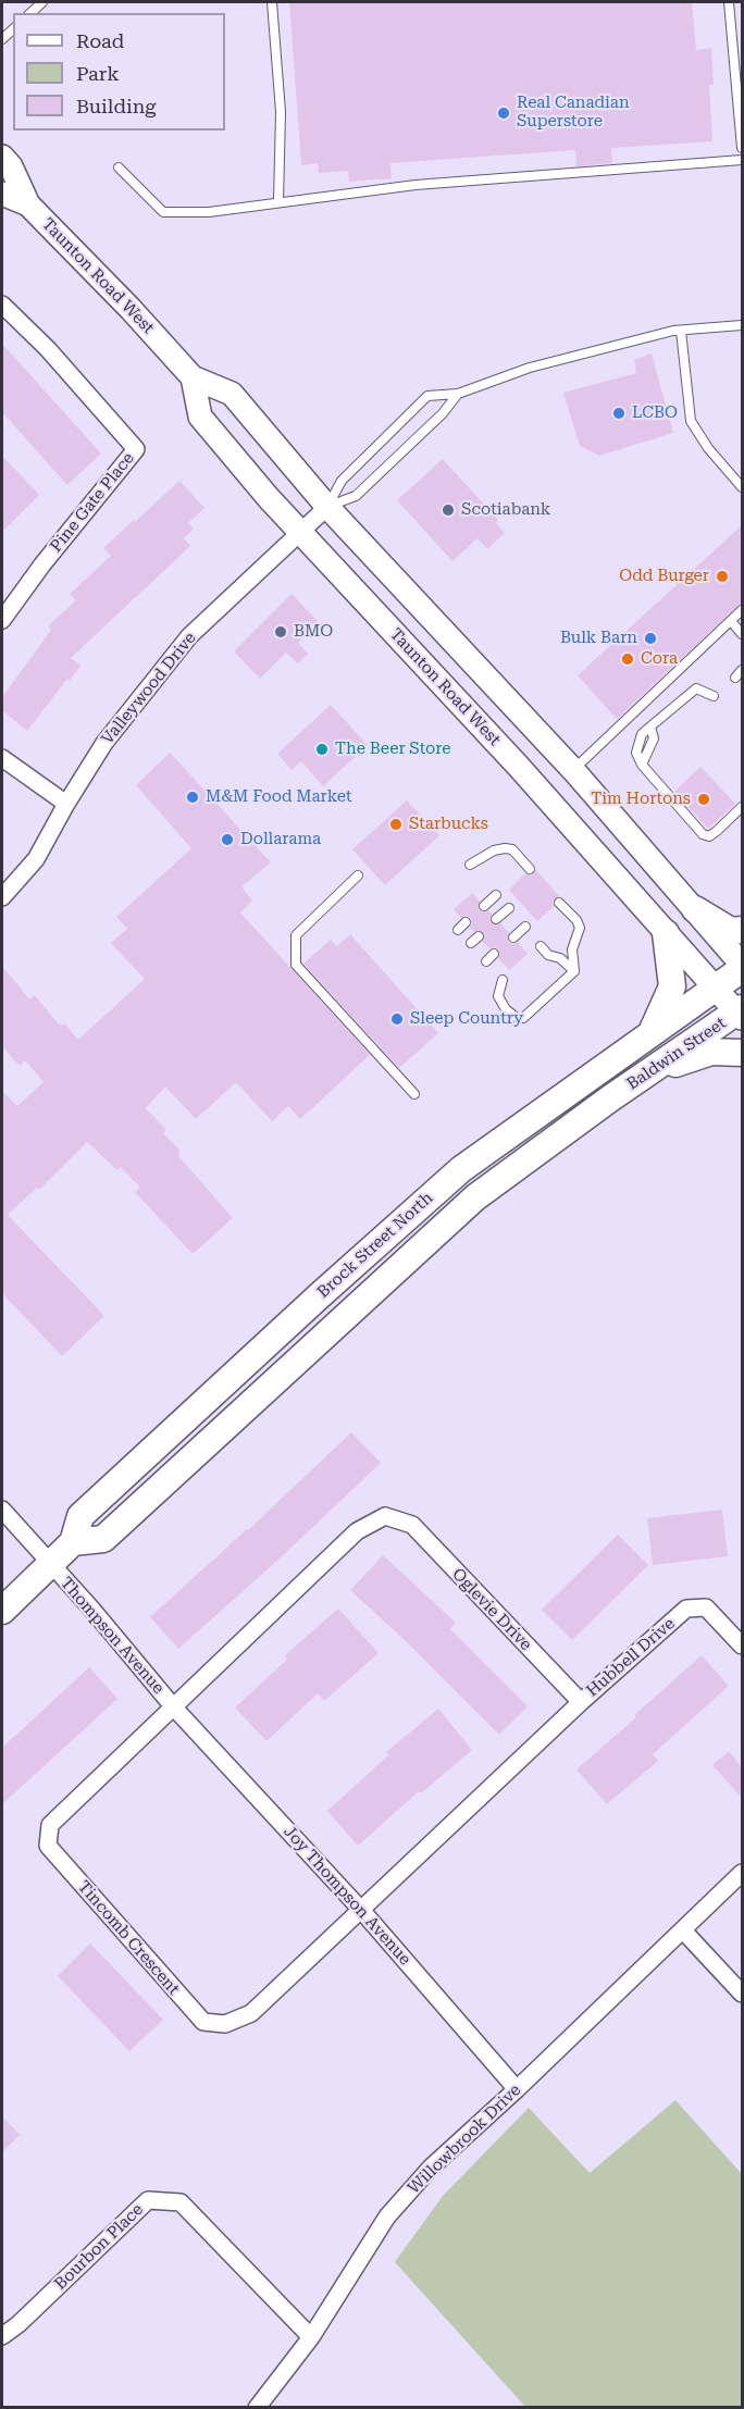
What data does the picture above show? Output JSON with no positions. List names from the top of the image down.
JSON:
{
  "streets": {
    "main road": ["Taunton Road West", "Baldwin Street", "Brock Street North"],
    "street": [
      "Pine Gate Place",
      "Valleywood Drive",
      "Oglevie Drive",
      "Thompson Avenue",
      "Hubbell Drive",
      "Joy Thompson Avenue",
      "Tincomb Crescent",
      "Willowbrook Drive",
      "Bourbon Place"
    ]
  },
  "crossings": [
    ["Taunton Road West", "Valleywood Drive"],
    ["Taunton Road West", "Baldwin Street"],
    ["Taunton Road West", "Brock Street North"],
    ["Baldwin Street", "Brock Street North"],
    ["Brock Street North", "Thompson Avenue"],
    ["Oglevie Drive", "Thompson Avenue"],
    ["Oglevie Drive", "Hubbell Drive"],
    ["Oglevie Drive", "Joy Thompson Avenue"],
    ["Oglevie Drive", "Tincomb Crescent"],
    ["Thompson Avenue", "Joy Thompson Avenue"],
    ["Thompson Avenue", "Tincomb Crescent"],
    ["Joy Thompson Avenue", "Tincomb Crescent"],
    ["Joy Thompson Avenue", "Willowbrook Drive"],
    ["Willowbrook Drive", "Bourbon Place"]
  ],
  "places": [
    "Real Canadian Superstore",
    "LCBO",
    "Scotiabank",
    "Odd Burger",
    "BMO",
    "Bulk Barn",
    "Cora",
    "The Beer Store",
    "M&M Food Market",
    "Tim Hortons",
    "Starbucks",
    "Dollarama",
    "Sleep Country"
  ],
  "legend": ["Road", "Park", "Building"]
}
